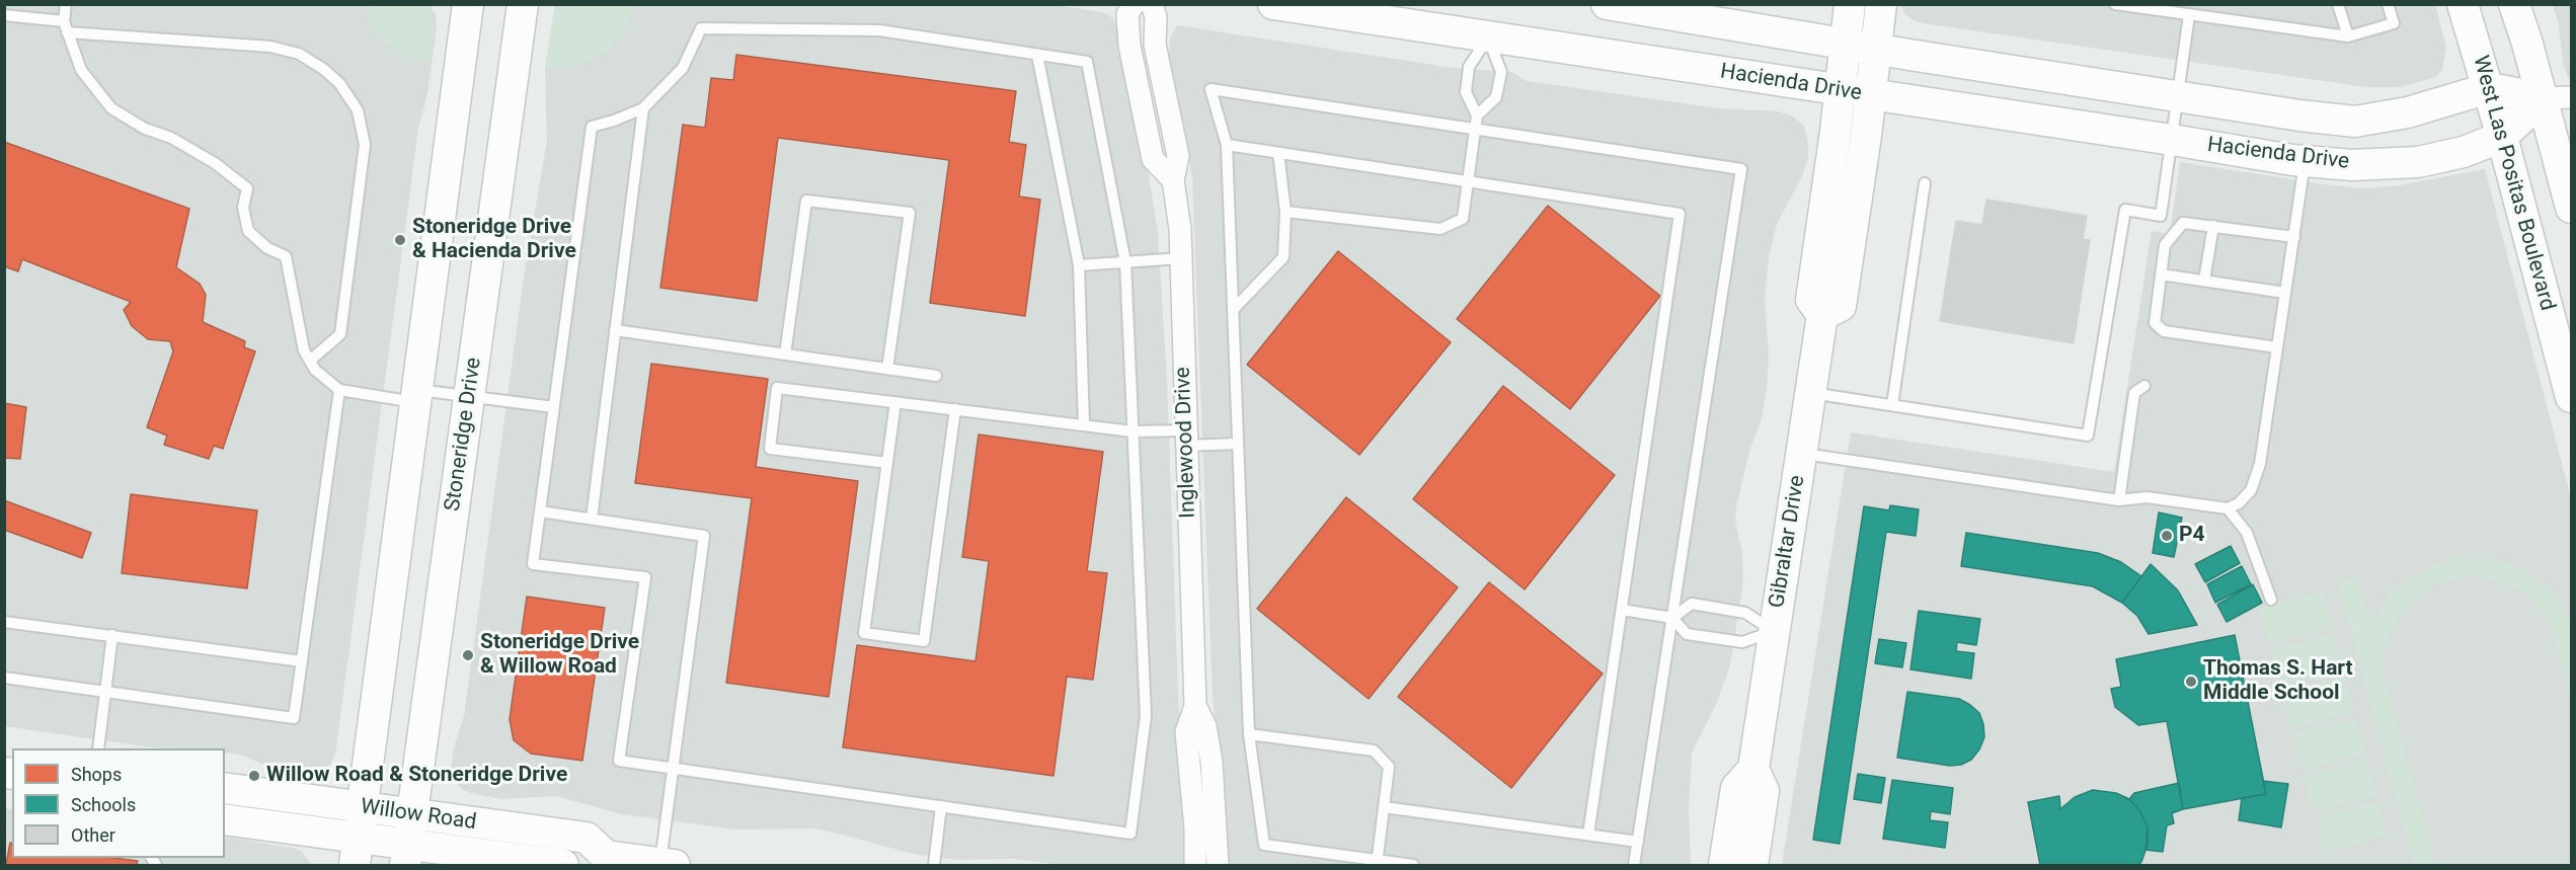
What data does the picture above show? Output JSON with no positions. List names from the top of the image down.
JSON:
{
  "streets": {
    "main road": [
      "Hacienda Drive",
      "West Las Positas Boulevard",
      "Stoneridge Drive",
      "Gibraltar Drive",
      "Willow Road"
    ],
    "street": ["Inglewood Drive"]
  },
  "crossings": [
    ["Hacienda Drive", "West Las Positas Boulevard"],
    ["Hacienda Drive", "Gibraltar Drive"],
    ["Stoneridge Drive", "Willow Road"]
  ],
  "places": [
    "Stoneridge Drive & Hacienda Drive",
    "P4",
    "Stoneridge Drive & Willow Road",
    "Thomas S. Hart Middle School",
    "Willow Road & Stoneridge Drive"
  ],
  "legend": ["Shops", "Schools", "Other"]
}
